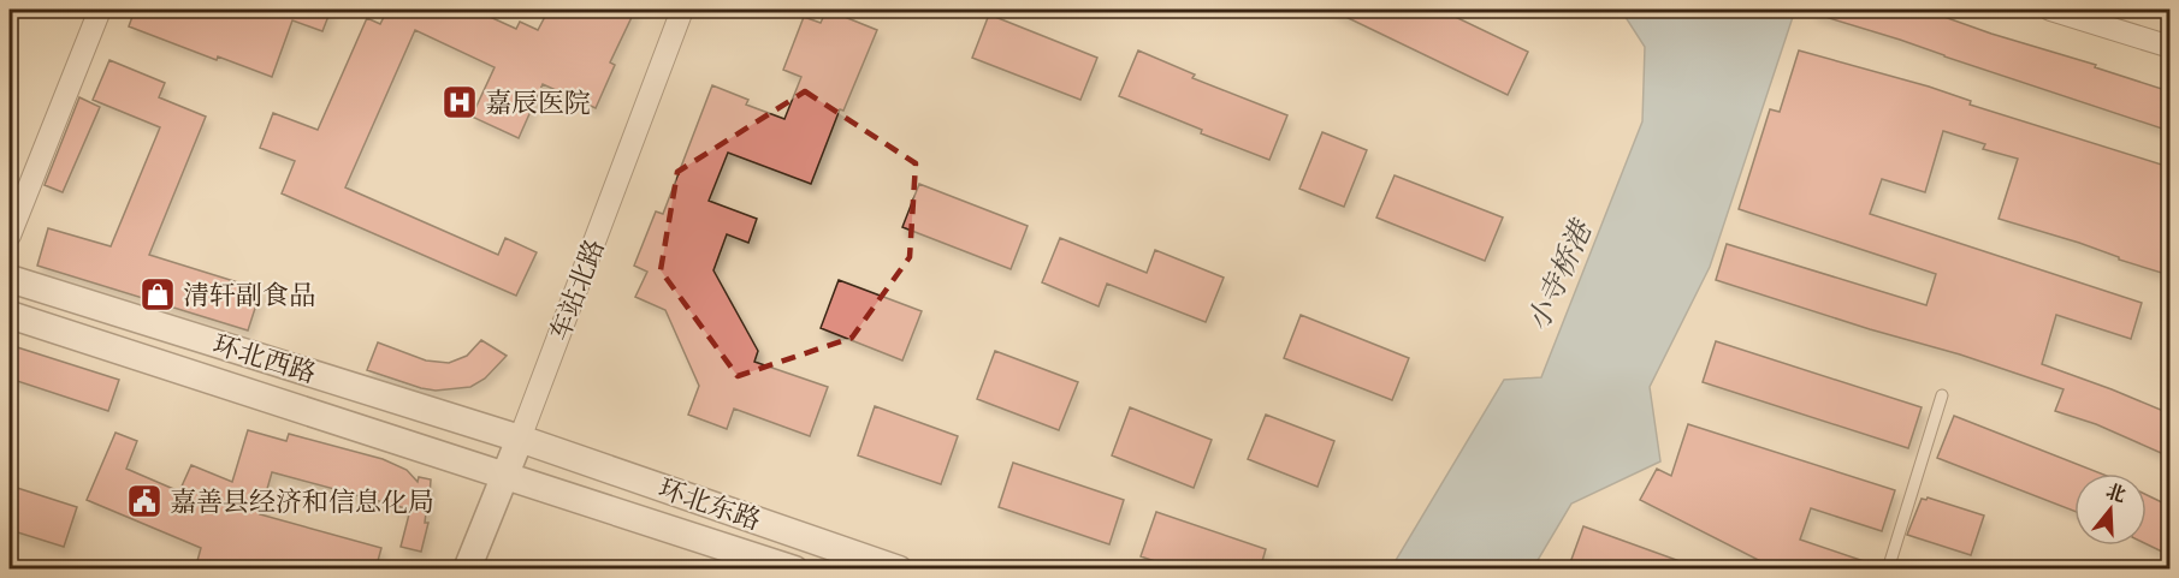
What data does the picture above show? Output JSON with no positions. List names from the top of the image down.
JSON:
{
  "streets": {
    "street": ["车站北路", "环北西路", "环北东路"]
  },
  "crossings": [
    ["车站北路", "环北西路"],
    ["车站北路", "环北东路"],
    ["环北西路", "环北东路"]
  ],
  "water": ["小寺桥港"],
  "places": {
    "hospital": ["嘉辰医院"],
    "shop": ["清轩副食品"],
    "public building": ["嘉善县经济和信息化局"]
  },
  "north": "top"
}
